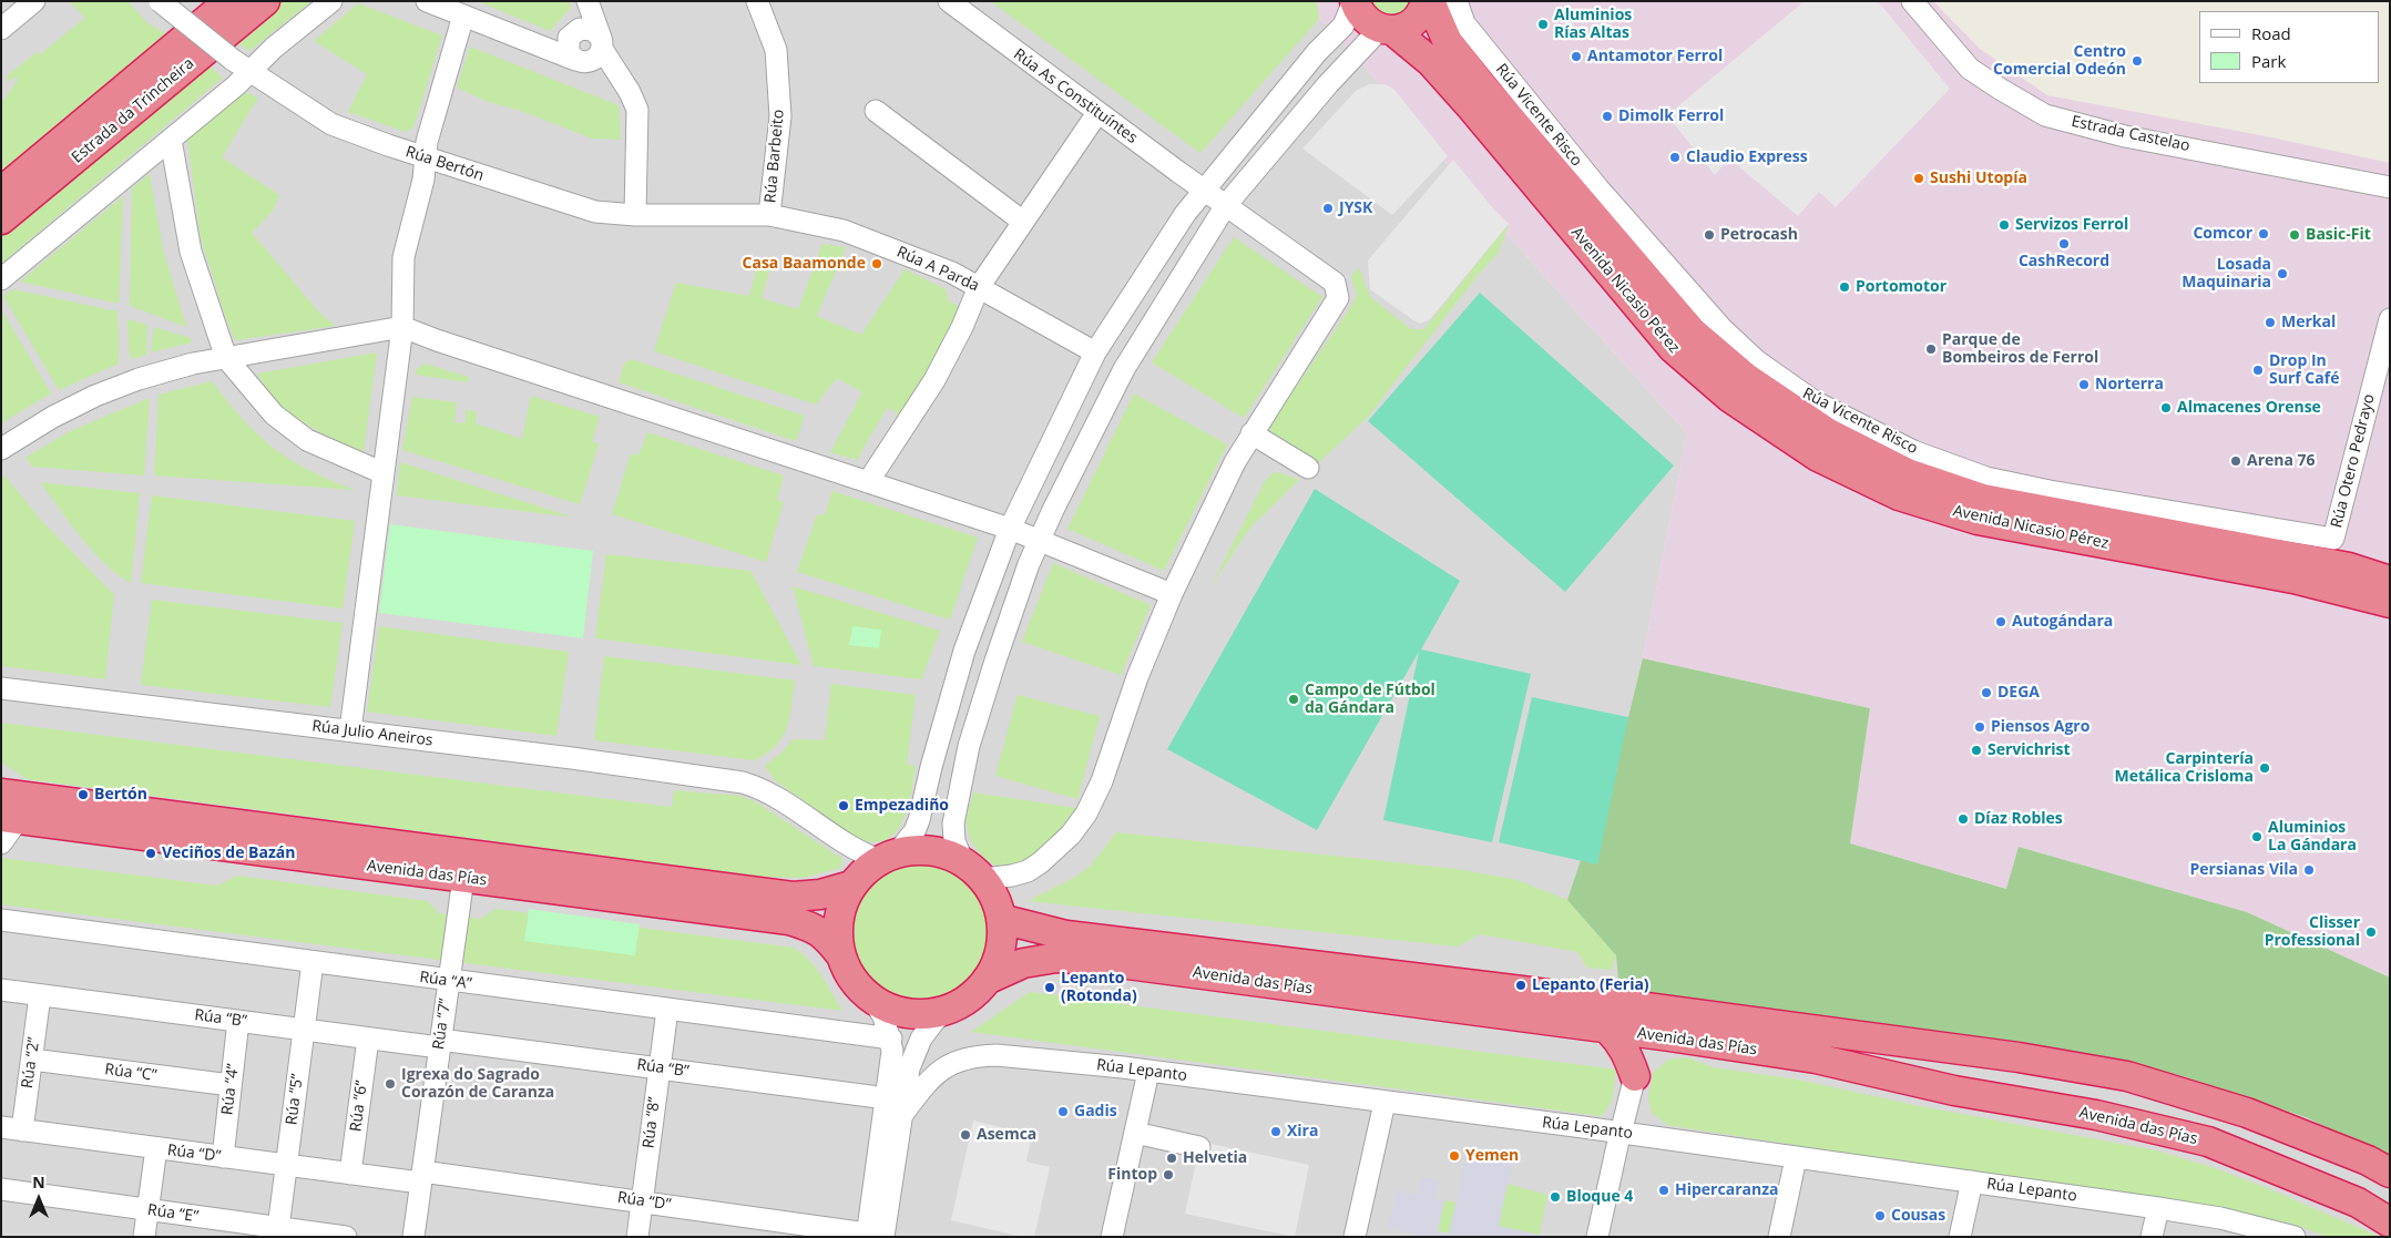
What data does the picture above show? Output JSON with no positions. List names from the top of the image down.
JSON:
{
  "streets": {
    "highway": ["Estrada da Trincheira", "Avenida Nicasio Pérez", "Avenida das Pías"],
    "street": [
      "Rúa As Constituíntes",
      "Rúa Vicente Risco",
      "Estrada Castelao",
      "Rúa Barbeito",
      "Rúa Bertón",
      "Rúa A Parda",
      "Rúa Otero Pedrayo",
      "Rúa Julio Aneiros",
      "Rúa “A”",
      "Rúa “B”",
      "Rúa “7”",
      "Rúa “2”",
      "Rúa Lepanto",
      "Rúa “C”",
      "Rúa “4”",
      "Rúa “5”",
      "Rúa “6”",
      "Rúa “8”",
      "Rúa “D”",
      "Rúa “E”"
    ]
  },
  "crossings": [
    ["Rúa As Constituíntes", "Rúa Julio Aneiros"],
    ["Rúa As Constituíntes", "Avenida das Pías"],
    ["Rúa Vicente Risco", "Rúa Otero Pedrayo"],
    ["Rúa Barbeito", "Rúa Bertón"],
    ["Rúa Barbeito", "Rúa A Parda"],
    ["Rúa Bertón", "Rúa A Parda"],
    ["Rúa Julio Aneiros", "Avenida das Pías"],
    ["Avenida das Pías", "Rúa “7”"],
    ["Rúa “A”", "Rúa “7”"],
    ["Rúa “A”", "Rúa “5”"],
    ["Rúa “A”", "Rúa “8”"],
    ["Rúa “B”", "Rúa “7”"],
    ["Rúa “B”", "Rúa “2”"],
    ["Rúa “B”", "Rúa “4”"],
    ["Rúa “B”", "Rúa “5”"],
    ["Rúa “B”", "Rúa “6”"],
    ["Rúa “B”", "Rúa “8”"],
    ["Rúa “7”", "Rúa “D”"],
    ["Rúa “2”", "Rúa “C”"],
    ["Rúa “2”", "Rúa “D”"],
    ["Rúa “C”", "Rúa “4”"],
    ["Rúa “4”", "Rúa “D”"],
    ["Rúa “5”", "Rúa “D”"],
    ["Rúa “5”", "Rúa “E”"],
    ["Rúa “6”", "Rúa “D”"],
    ["Rúa “8”", "Rúa “D”"]
  ],
  "places": [
    "Aluminios Rías Altas",
    "Antamotor Ferrol",
    "Centro Comercial Odeón",
    "Dimolk Ferrol",
    "Claudio Express",
    "Sushi Utopía",
    "JYSK",
    "Servizos Ferrol",
    "Comcor",
    "Petrocash",
    "Basic-Fit",
    "CashRecord",
    "Casa Baamonde",
    "Losada Maquinaria",
    "Portomotor",
    "Merkal",
    "Parque de Bombeiros de Ferrol",
    "Drop In Surf Café",
    "Norterra",
    "Almacenes Orense",
    "Arena 76",
    "Autogándara",
    "DEGA",
    "Campo de Fútbol da Gándara",
    "Piensos Agro",
    "Servichrist",
    "Carpintería Metálica Crisloma",
    "Bertón",
    "Empezadiño",
    "Díaz Robles",
    "Aluminios La Gándara",
    "Veciños de Bazán",
    "Persianas Vila",
    "Clisser Professional",
    "Lepanto (Feria)",
    "Lepanto (Rotonda)",
    "Igrexa do Sagrado Corazón de Caranza",
    "Gadis",
    "Xira",
    "Asemca",
    "Yemen",
    "Helvetia",
    "Fintop",
    "Hipercaranza",
    "Bloque 4",
    "Cousas"
  ],
  "legend": ["Road", "Park"],
  "north": "top"
}
